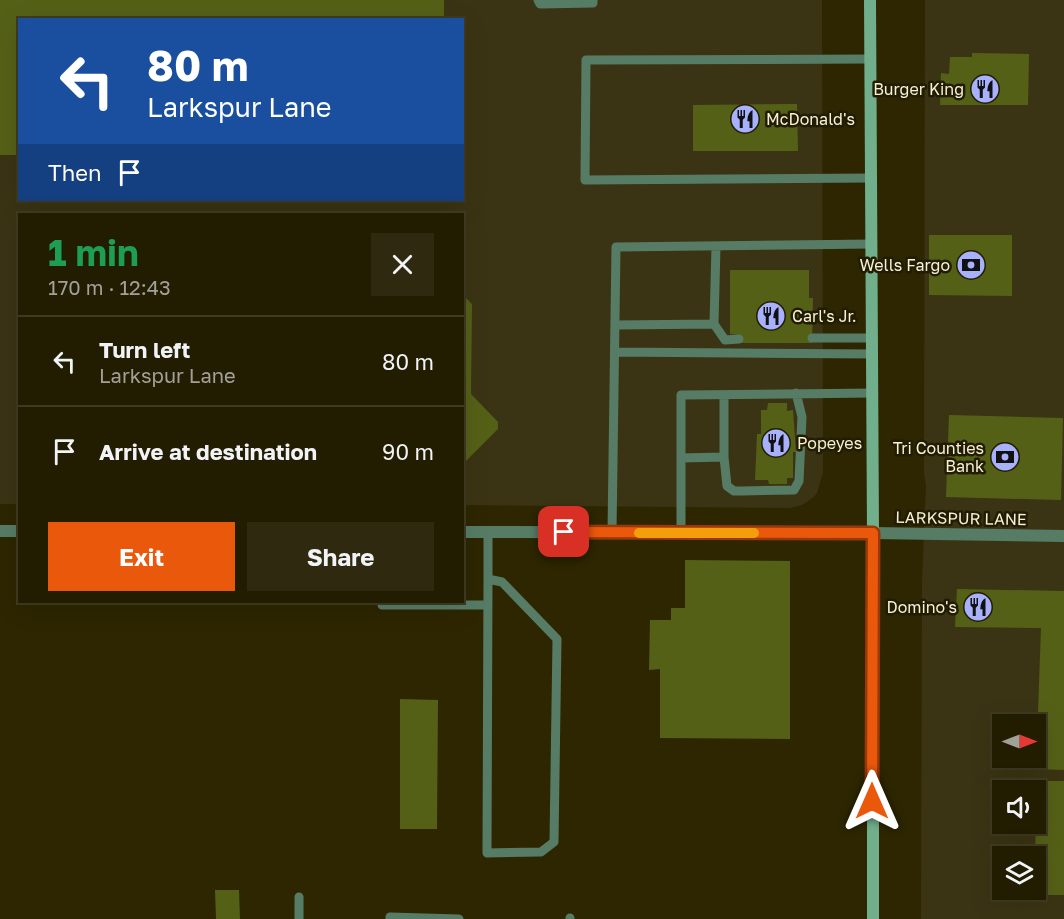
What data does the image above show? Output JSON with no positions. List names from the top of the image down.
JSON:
{
  "streets": {
    "street": ["LARKSPUR LANE"]
  },
  "places": {
    "restaurant": [
      "Burger King",
      "McDonald's",
      "Carl's Jr.",
      "Popeyes",
      "Domino's"
    ],
    "bank": ["Wells Fargo", "Tri Counties Bank"]
  },
  "north": "right",
  "page": {
    "turn": ["80 m", "Larkspur Lane"],
    "then": "Then",
    "heading": ["1 min", "170 m · 12:43"],
    "list": [
      {
        "name": "Turn left",
        "note": "Larkspur Lane",
        "value": "80 m"
      },
      {
        "name": "Arrive at destination",
        "value": "90 m"
      }
    ],
    "buttons": ["Exit", "Share"]
  }
}
